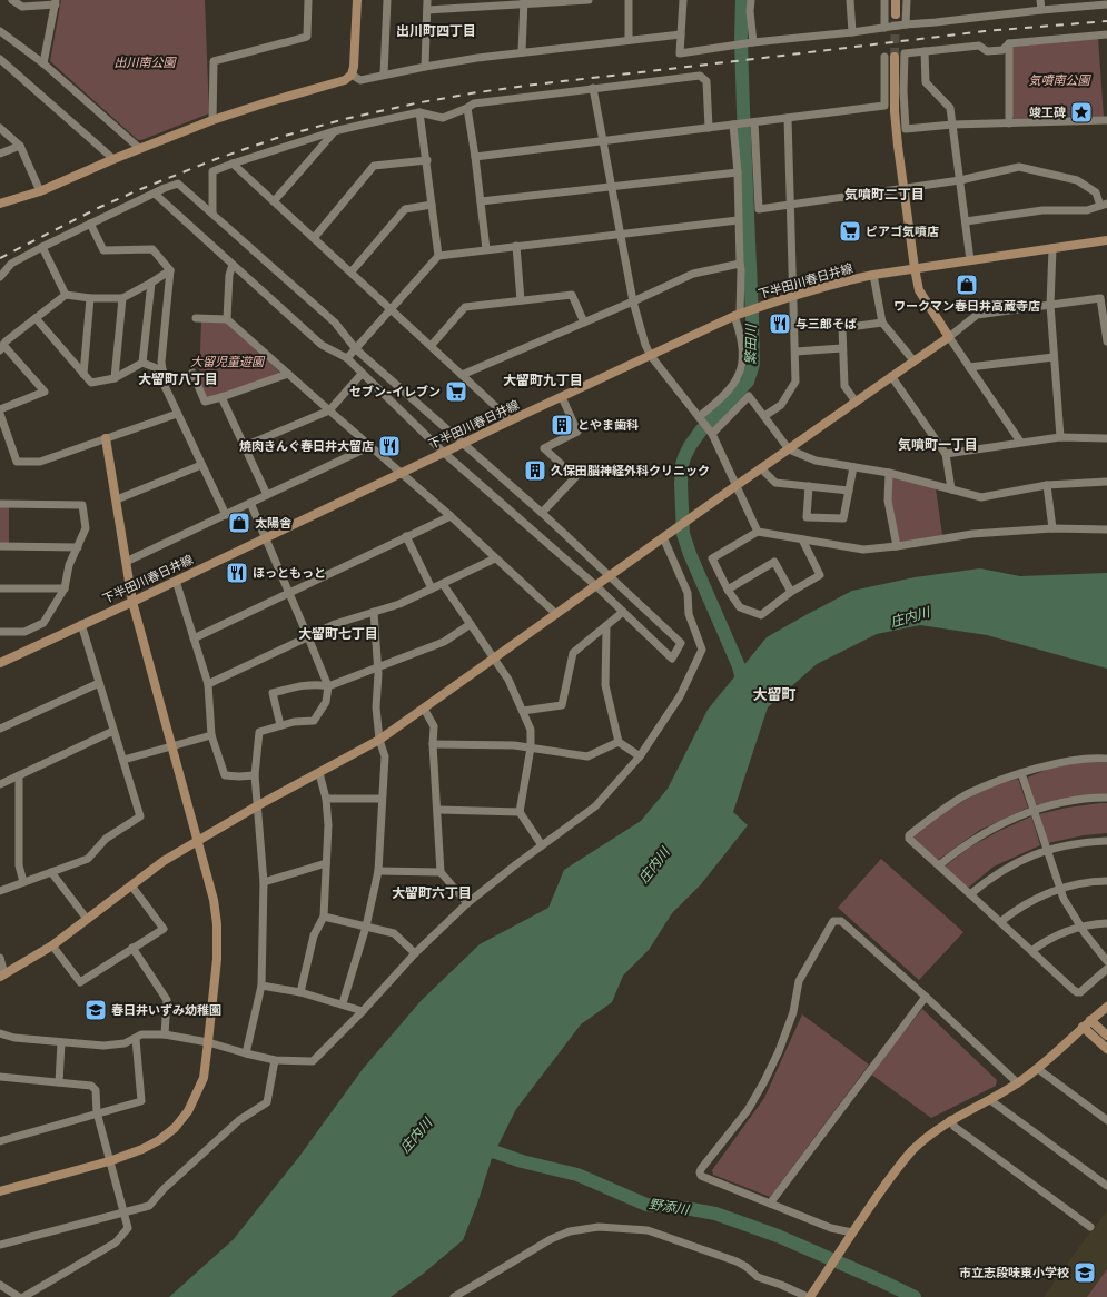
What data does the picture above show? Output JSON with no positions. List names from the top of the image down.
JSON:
{
  "streets": {
    "street": ["下半田川春日井線"]
  },
  "districts": [
    "出川町四丁目",
    "気噴町二丁目",
    "大留町八丁目",
    "大留町九丁目",
    "気噴町一丁目",
    "大留町七丁目",
    "大留町",
    "大留町六丁目"
  ],
  "water": ["繁田川", "庄内川", "野添川"],
  "parks": ["出川南公園", "気噴南公園", "大留児童遊園"],
  "places": {
    "place": ["竣工碑"],
    "supermarket": ["ピアゴ気噴店", "セブン-イレブン"],
    "shop": ["ワークマン春日井高蔵寺店", "太陽舎"],
    "restaurant": ["与三郎そば", "焼肉きんぐ春日井大留店", "ほっともっと"],
    "building": ["とやま歯科", "久保田脳神経外科クリニック"],
    "school or university": ["春日井いずみ幼稚園", "市立志段味東小学校"]
  }
}
